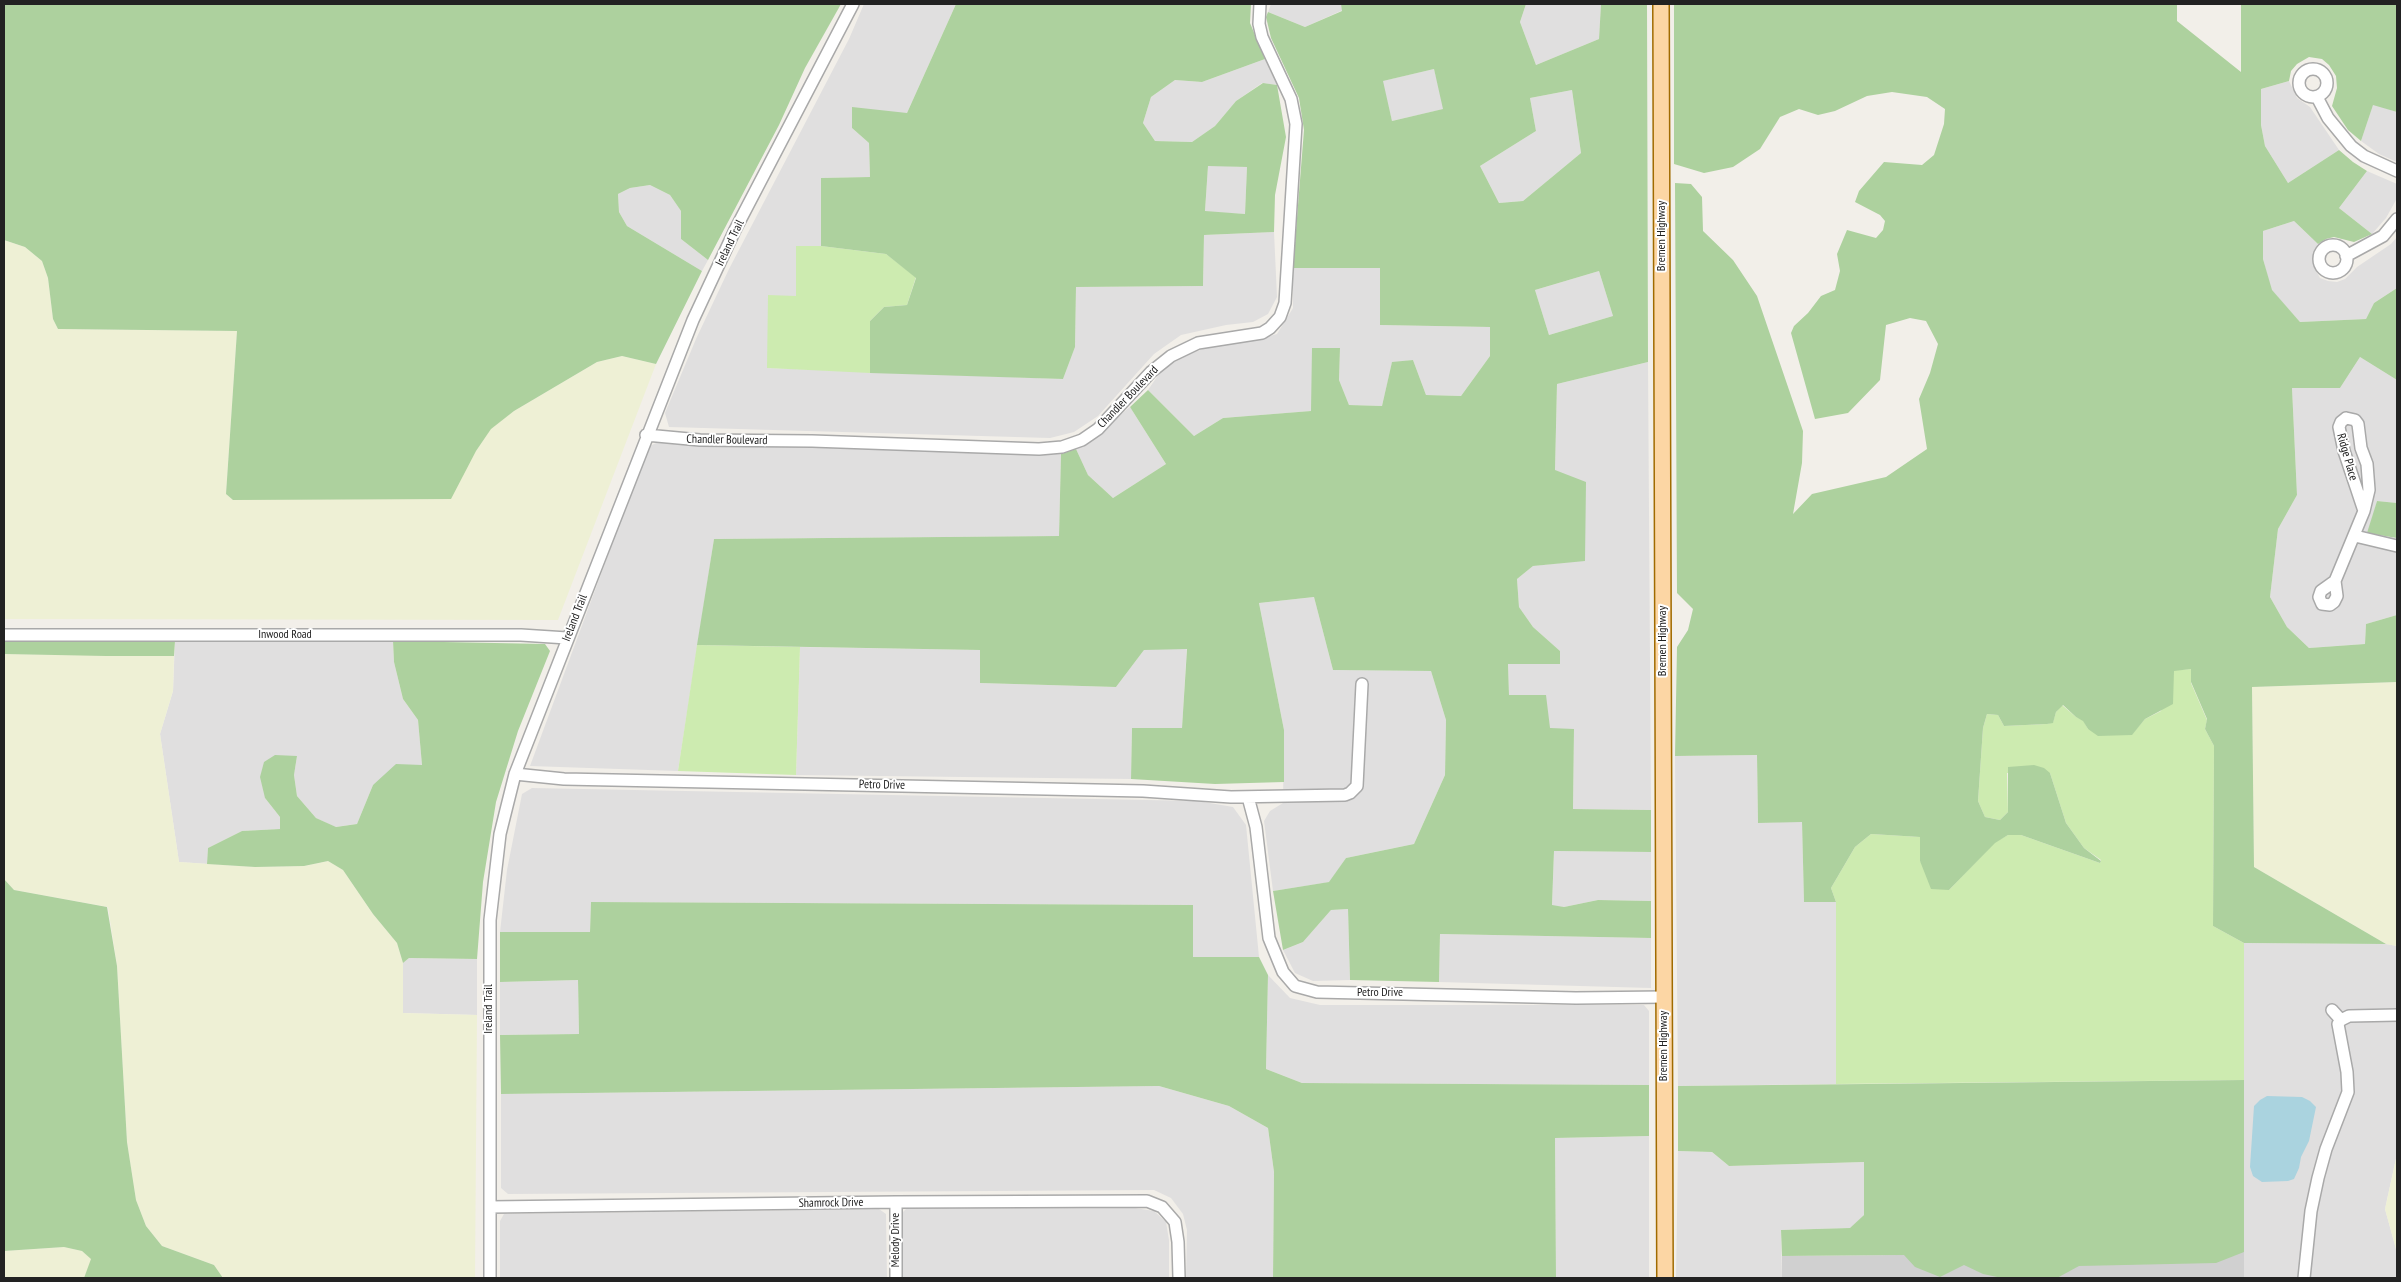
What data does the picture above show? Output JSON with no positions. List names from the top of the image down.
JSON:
{
  "streets": {
    "main road": ["Bremen Highway"],
    "street": [
      "Ireland Trail",
      "Chandler Boulevard",
      "Ridge Place",
      "Inwood Road",
      "Petro Drive",
      "Shamrock Drive",
      "Melody Drive"
    ]
  },
  "crossings": [
    ["Bremen Highway", "Petro Drive"],
    ["Ireland Trail", "Chandler Boulevard"],
    ["Ireland Trail", "Inwood Road"],
    ["Ireland Trail", "Petro Drive"],
    ["Ireland Trail", "Shamrock Drive"],
    ["Shamrock Drive", "Melody Drive"]
  ]
}
